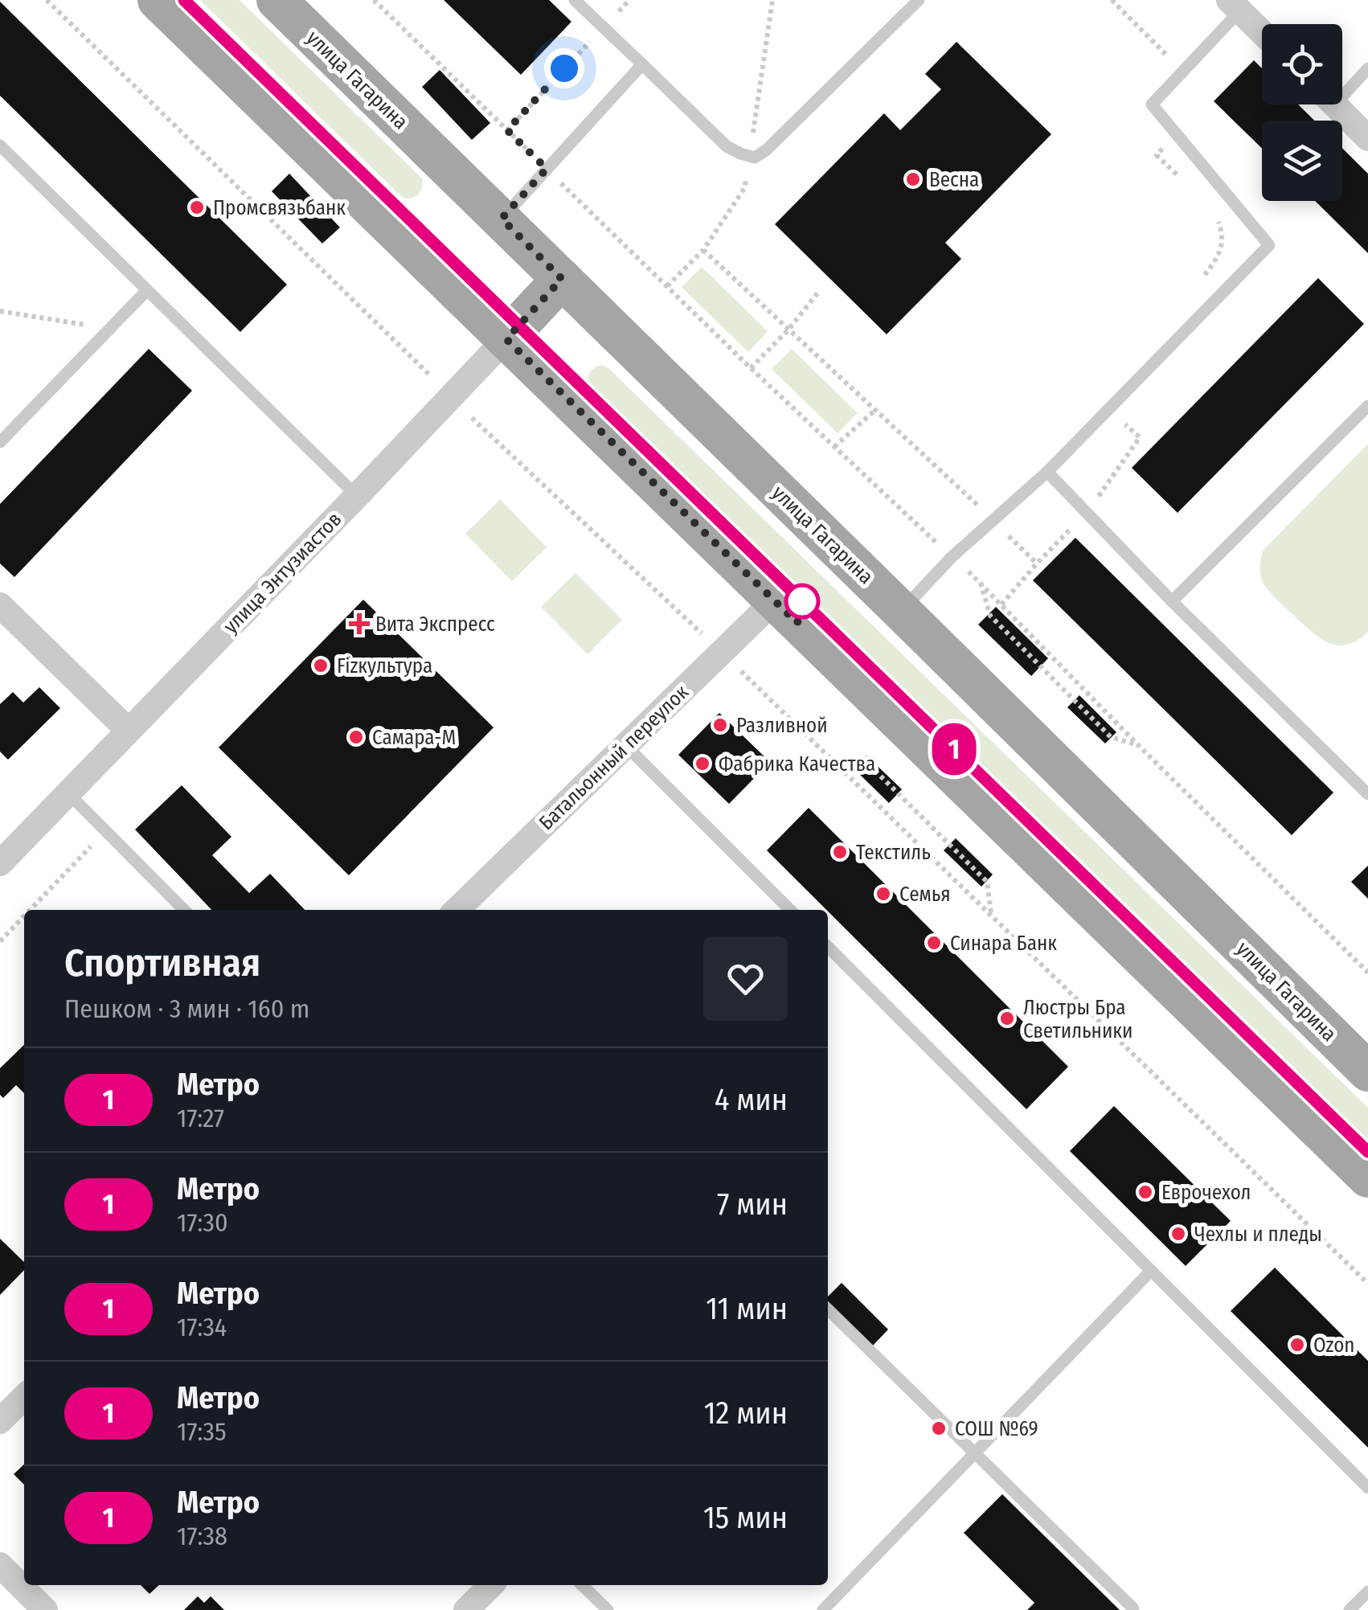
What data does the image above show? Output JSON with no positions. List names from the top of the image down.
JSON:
{
  "streets": {
    "main road": ["улица Гагарина", "улица Энтузиастов"],
    "street": ["Батальонный переулок"]
  },
  "crossings": [
    ["улица Гагарина", "улица Энтузиастов"]
  ],
  "places": {
    "other": [
      "Весна",
      "Промсвязьбанк",
      "Fizкультура",
      "Разливной",
      "Самара-М",
      "Фабрика Качества",
      "Текстиль",
      "Семья",
      "Синара Банк",
      "Люстры Бра Светильники",
      "Еврочехол",
      "Чехлы и пледы",
      "Ozon",
      "СОШ №69"
    ],
    "health": ["Вита Экспресс"]
  },
  "lines": ["metro line 1"],
  "page": {
    "on_map": "1",
    "heading": ["Спортивная", "Пешком · 3 мин · 160 m"],
    "list": [
      {
        "mark": "1",
        "name": "Метро",
        "note": "17:27",
        "value": "4 мин"
      },
      {
        "mark": "1",
        "name": "Метро",
        "note": "17:30",
        "value": "7 мин"
      },
      {
        "mark": "1",
        "name": "Метро",
        "note": "17:34",
        "value": "11 мин"
      },
      {
        "mark": "1",
        "name": "Метро",
        "note": "17:35",
        "value": "12 мин"
      },
      {
        "mark": "1",
        "name": "Метро",
        "note": "17:38",
        "value": "15 мин"
      }
    ]
  }
}
